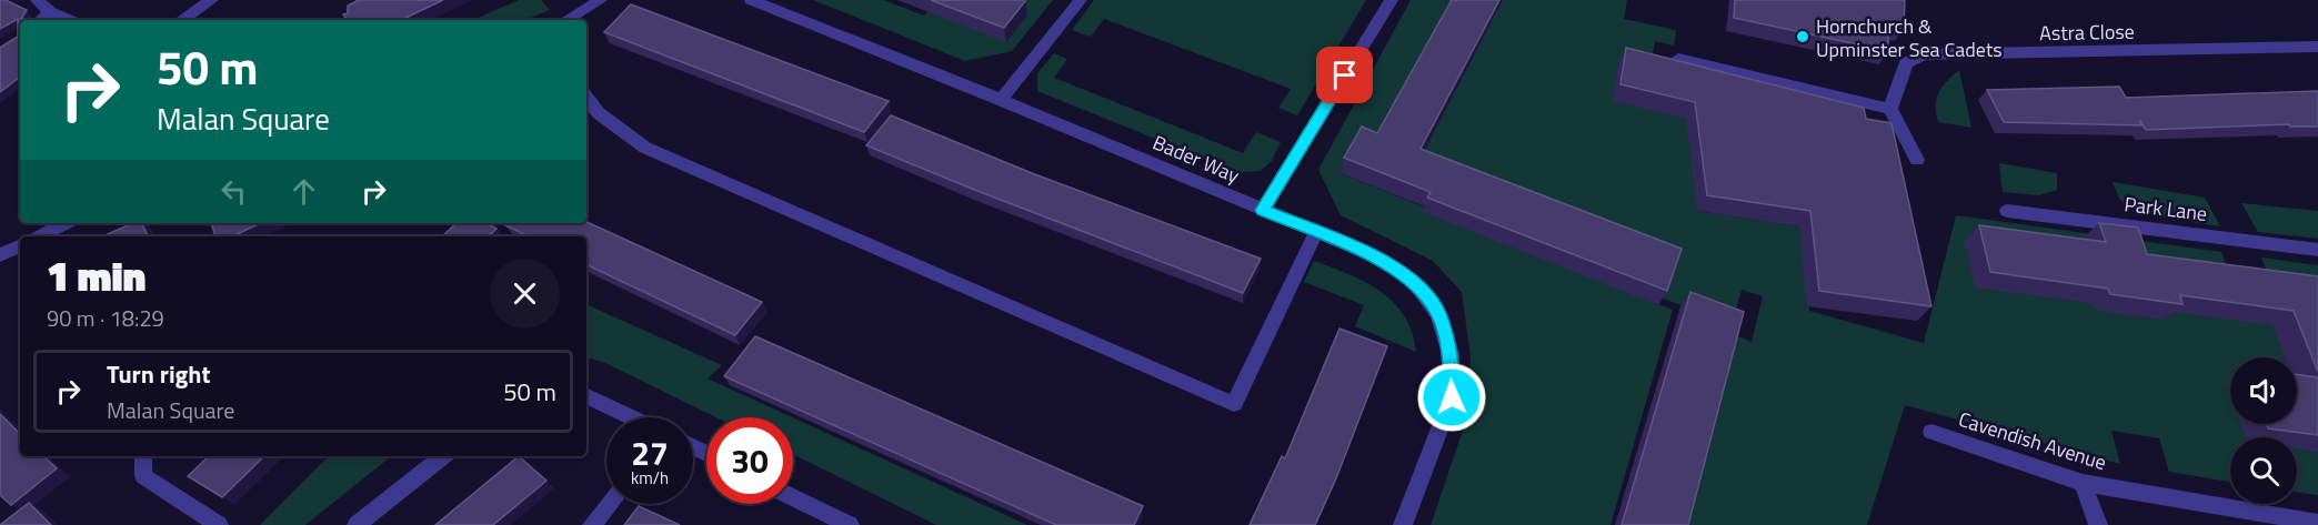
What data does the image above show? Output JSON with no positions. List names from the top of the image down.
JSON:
{
  "streets": {
    "street": [
      "Astra Close",
      "Bader Way",
      "Park Lane",
      "Cavendish Avenue"
    ]
  },
  "places": ["Hornchurch & Upminster Sea Cadets"],
  "page": {
    "turn": ["50 m", "Malan Square"],
    "heading": ["1 min", "90 m · 18:29"],
    "list": [
      {
        "name": "Turn right",
        "note": "Malan Square",
        "value": "50 m"
      }
    ],
    "speed": "27 km/h",
    "limit": "30"
  }
}
